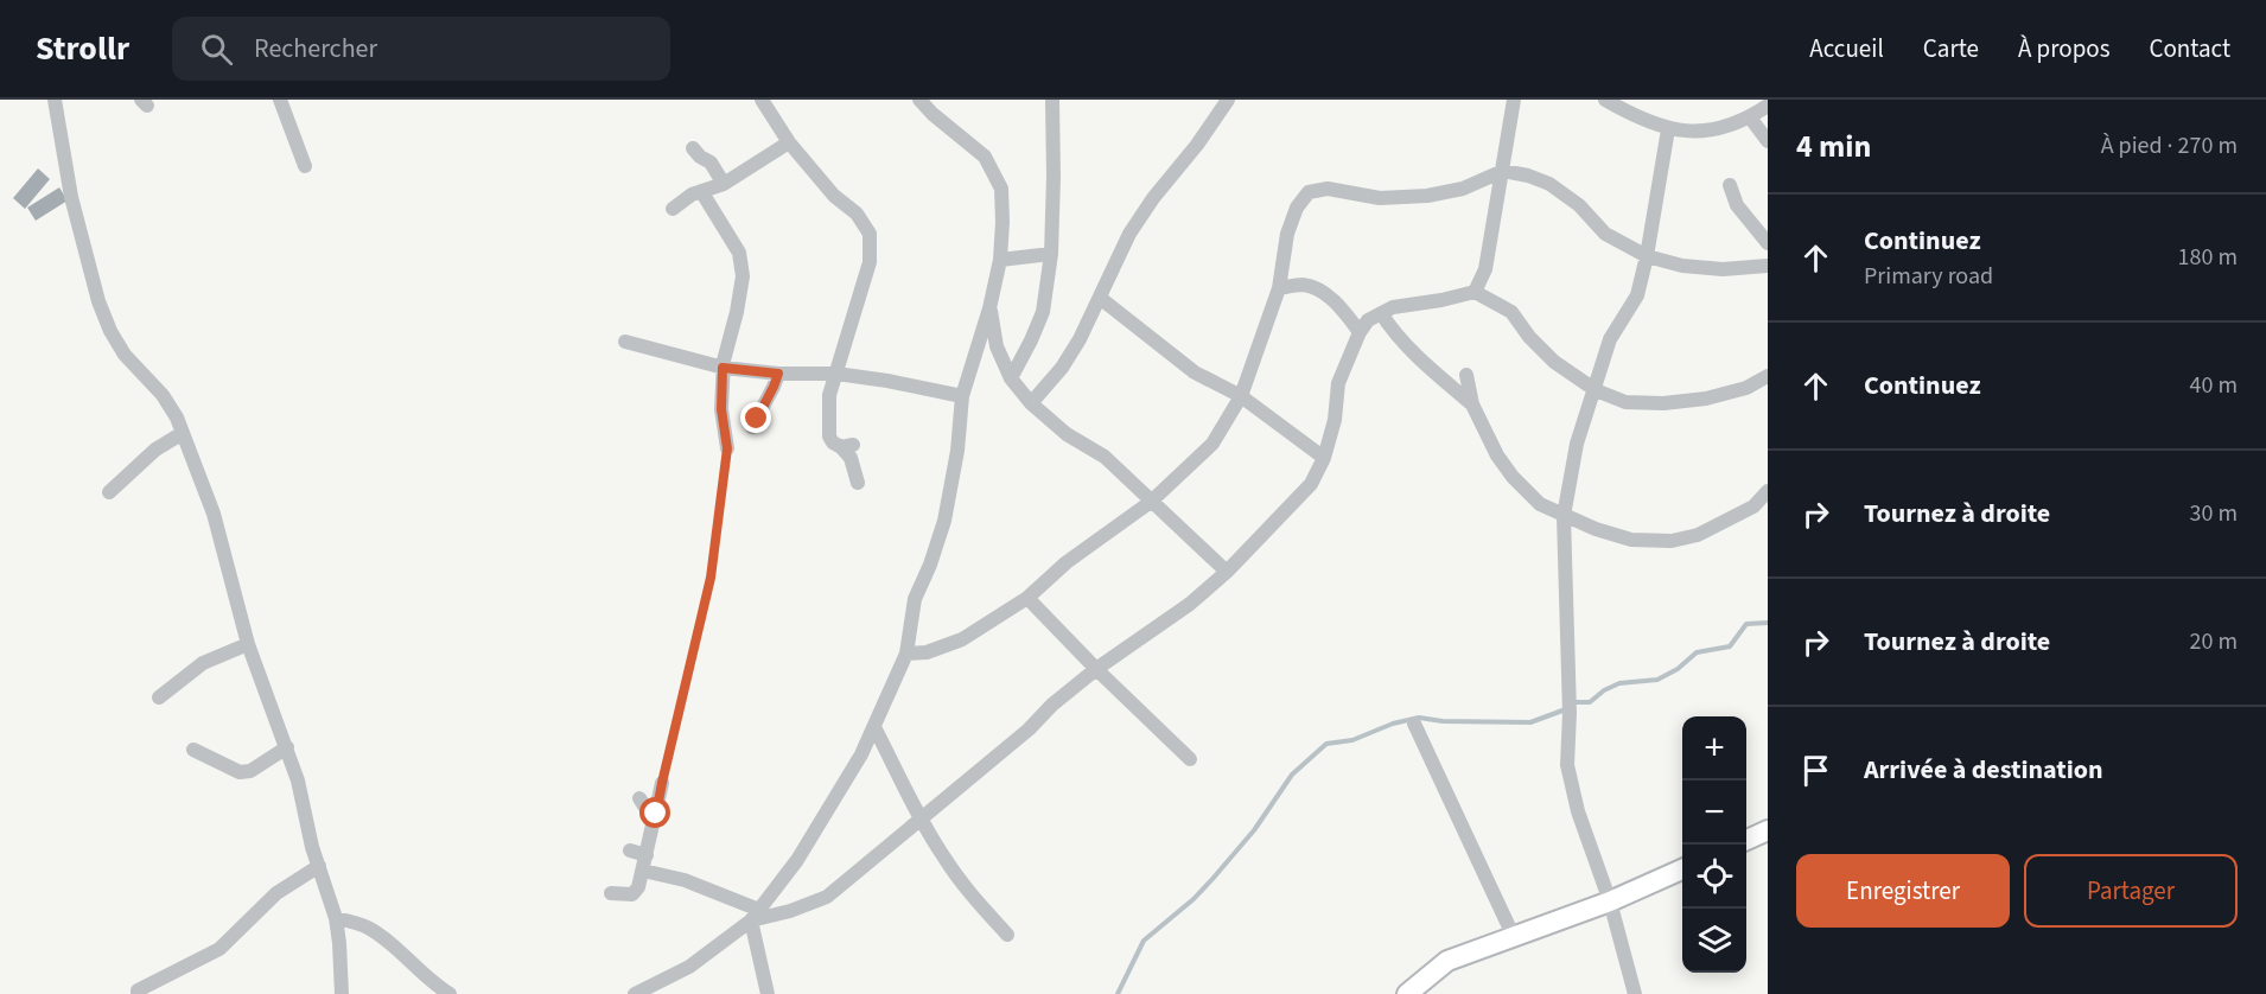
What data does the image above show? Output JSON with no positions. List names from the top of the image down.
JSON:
{
  "page": {
    "header": "Strollr",
    "search": "Rechercher",
    "nav": [
      "Accueil",
      "Carte",
      "À propos",
      "Contact"
    ],
    "heading": ["4 min", "À pied · 270 m"],
    "list": [
      ["Continuez", "Primary road", "180 m"],
      ["Continuez", "40 m"],
      ["Tournez à droite", "30 m"],
      ["Tournez à droite", "20 m"],
      "Arrivée à destination"
    ],
    "map_buttons": ["+", "−"],
    "buttons": ["Enregistrer", "Partager"]
  }
}
